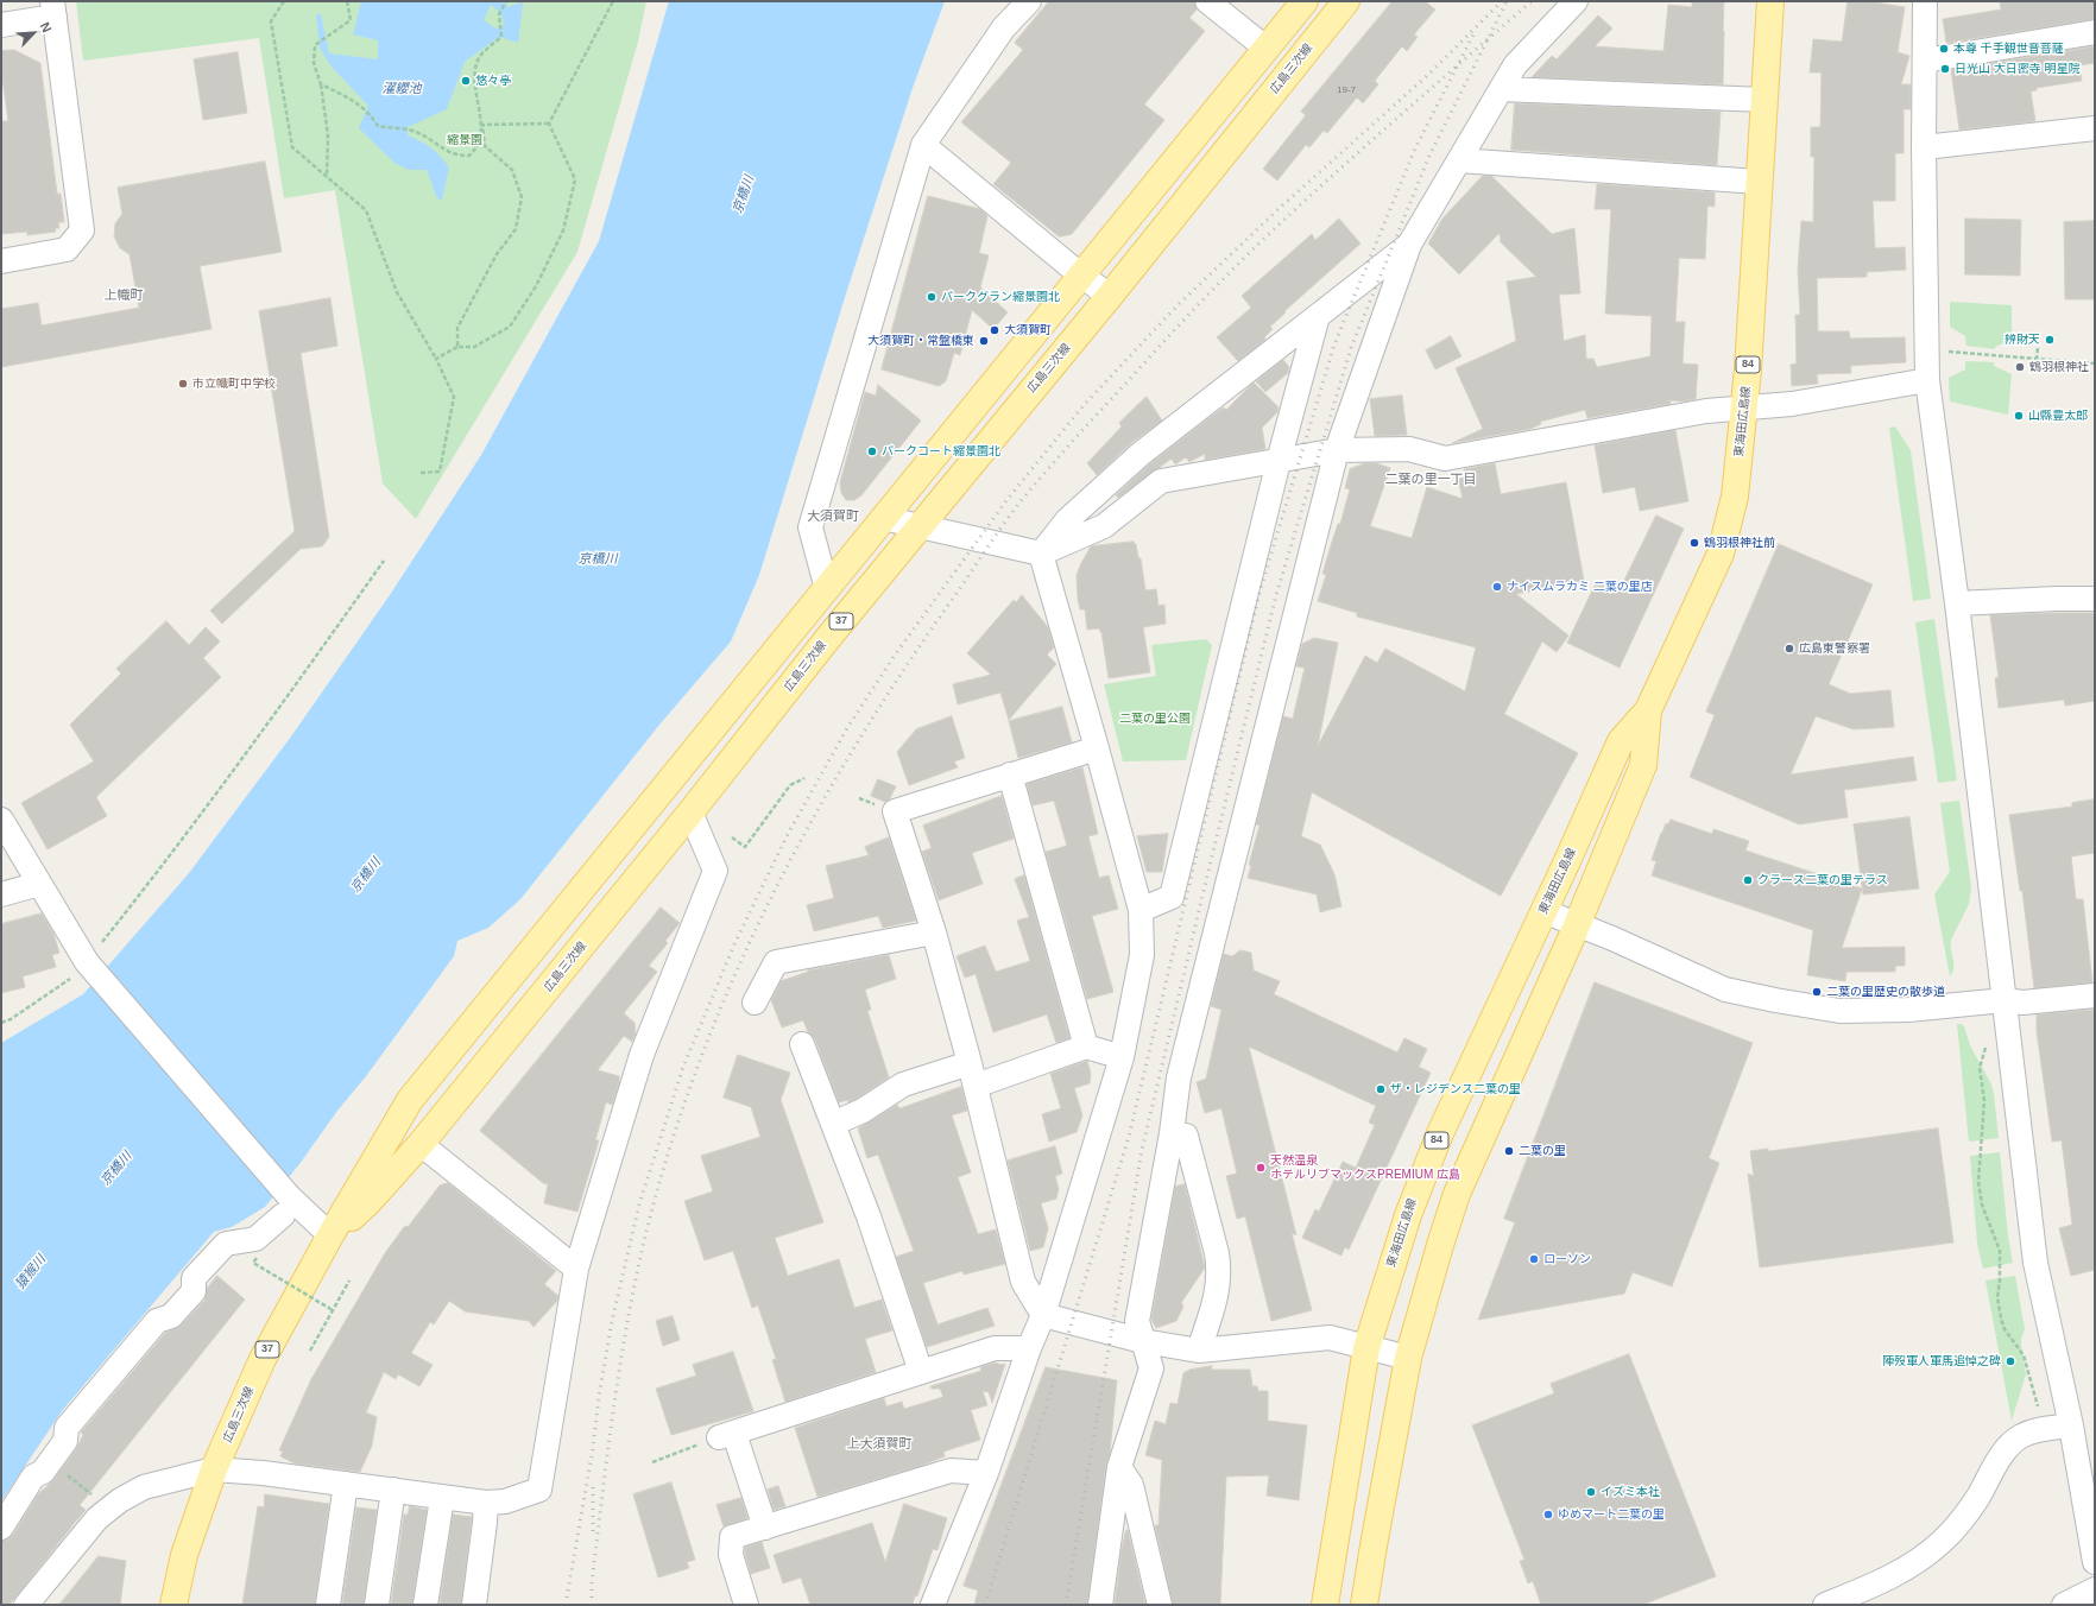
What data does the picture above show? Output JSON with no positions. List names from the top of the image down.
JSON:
{
  "streets": {
    "main road": [
      "広島三次線",
      "84",
      "東海田広島線",
      "37"
    ]
  },
  "districts": [
    "上幟町",
    "二葉の里一丁目",
    "大須賀町",
    "上大須賀町"
  ],
  "water": ["濯纓池", "京橋川", "猿猴川"],
  "parks": ["縮景園", "二葉の里公園"],
  "places": [
    "本尊 千手観世音菩薩",
    "日光山 大日密寺 明星院",
    "悠々亭",
    "パークグラン縮景園北",
    "大須賀町",
    "辨財天",
    "大須賀町・常盤橋東",
    "鶴羽根神社",
    "市立幟町中学校",
    "山縣豊太郎",
    "パークコート縮景園北",
    "鶴羽根神社前",
    "ナイスムラカミ 二葉の里店",
    "広島東警察署",
    "クラース二葉の里テラス",
    "二葉の里歴史の散歩道",
    "ザ・レジデンス二葉の里",
    "二葉の里",
    "天然温泉 ホテルリブマックスPREMIUM 広島",
    "ローソン",
    "陣歿軍人軍馬追悼之碑",
    "イズミ本社",
    "ゆめマート二葉の里"
  ],
  "house_numbers": ["19-7"],
  "north": "top right"
}
